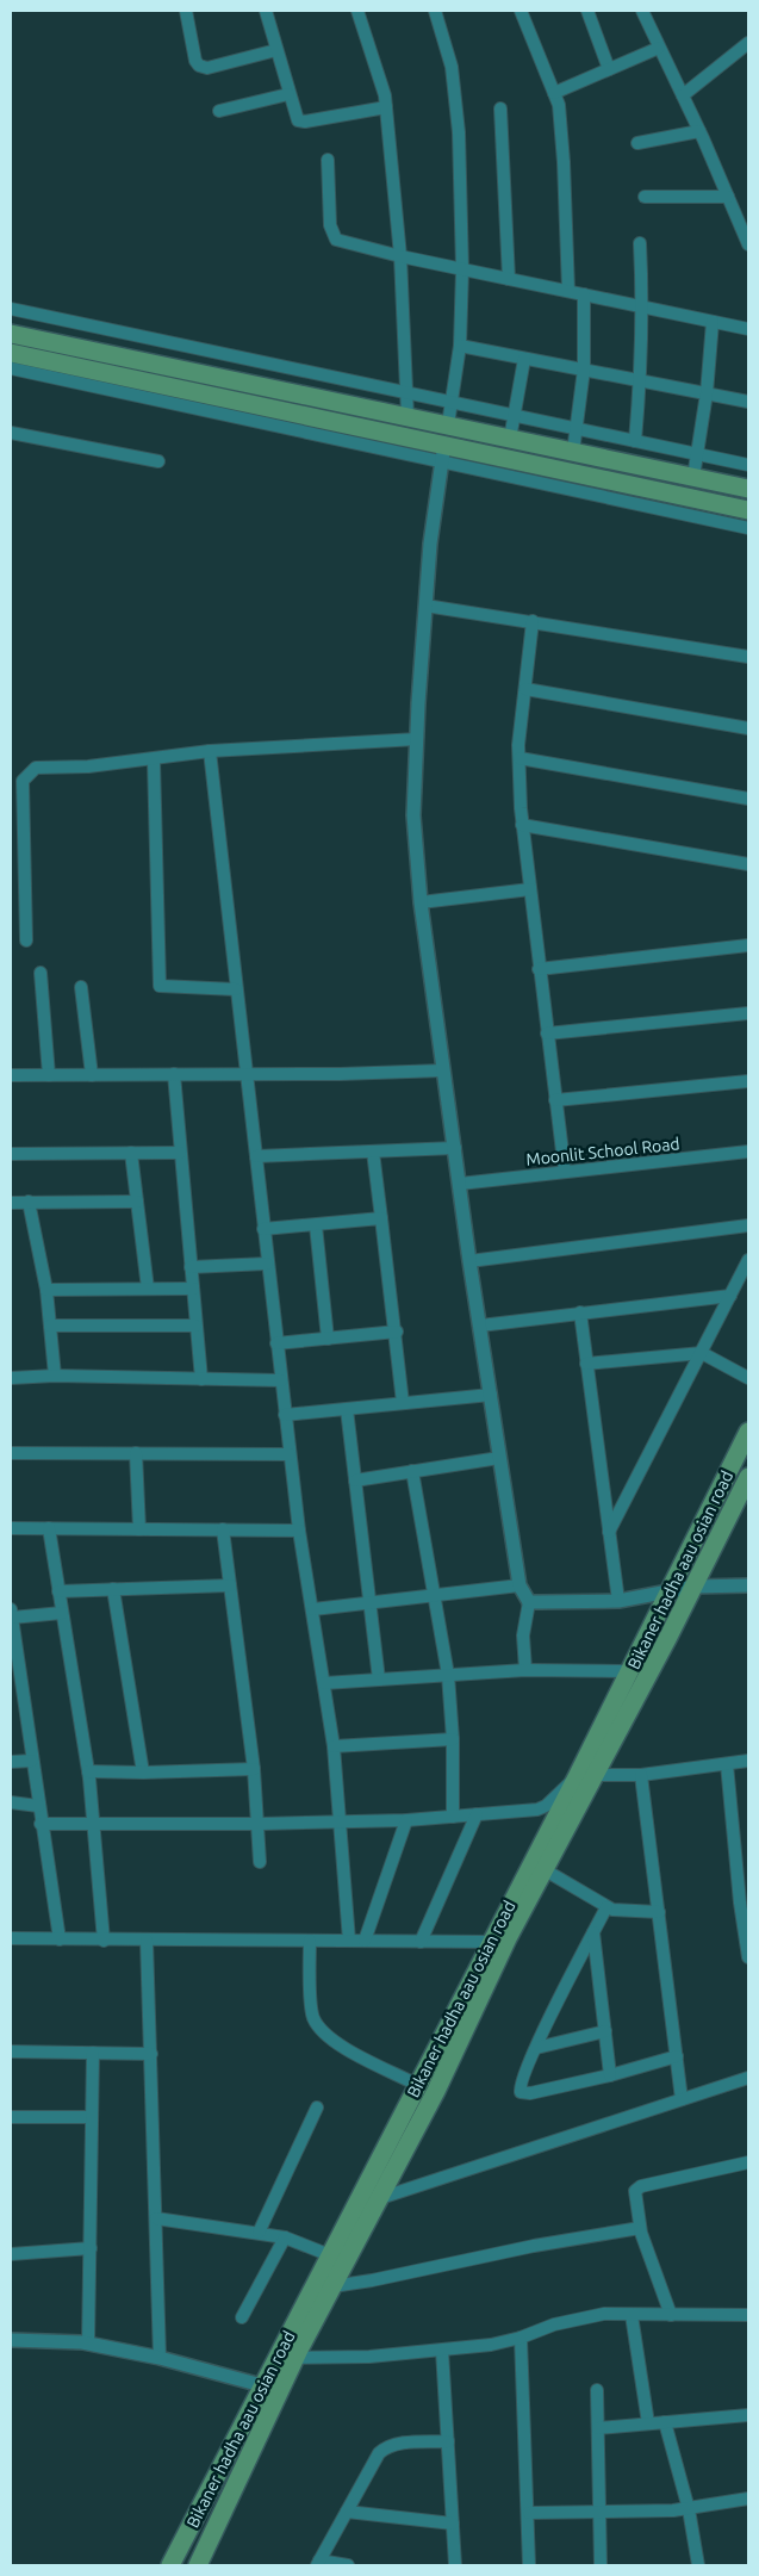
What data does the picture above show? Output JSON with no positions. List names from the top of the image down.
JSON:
{
  "streets": {
    "main road": ["Bikaner hadha aau osian road"],
    "street": ["Moonlit School Road"]
  }
}
